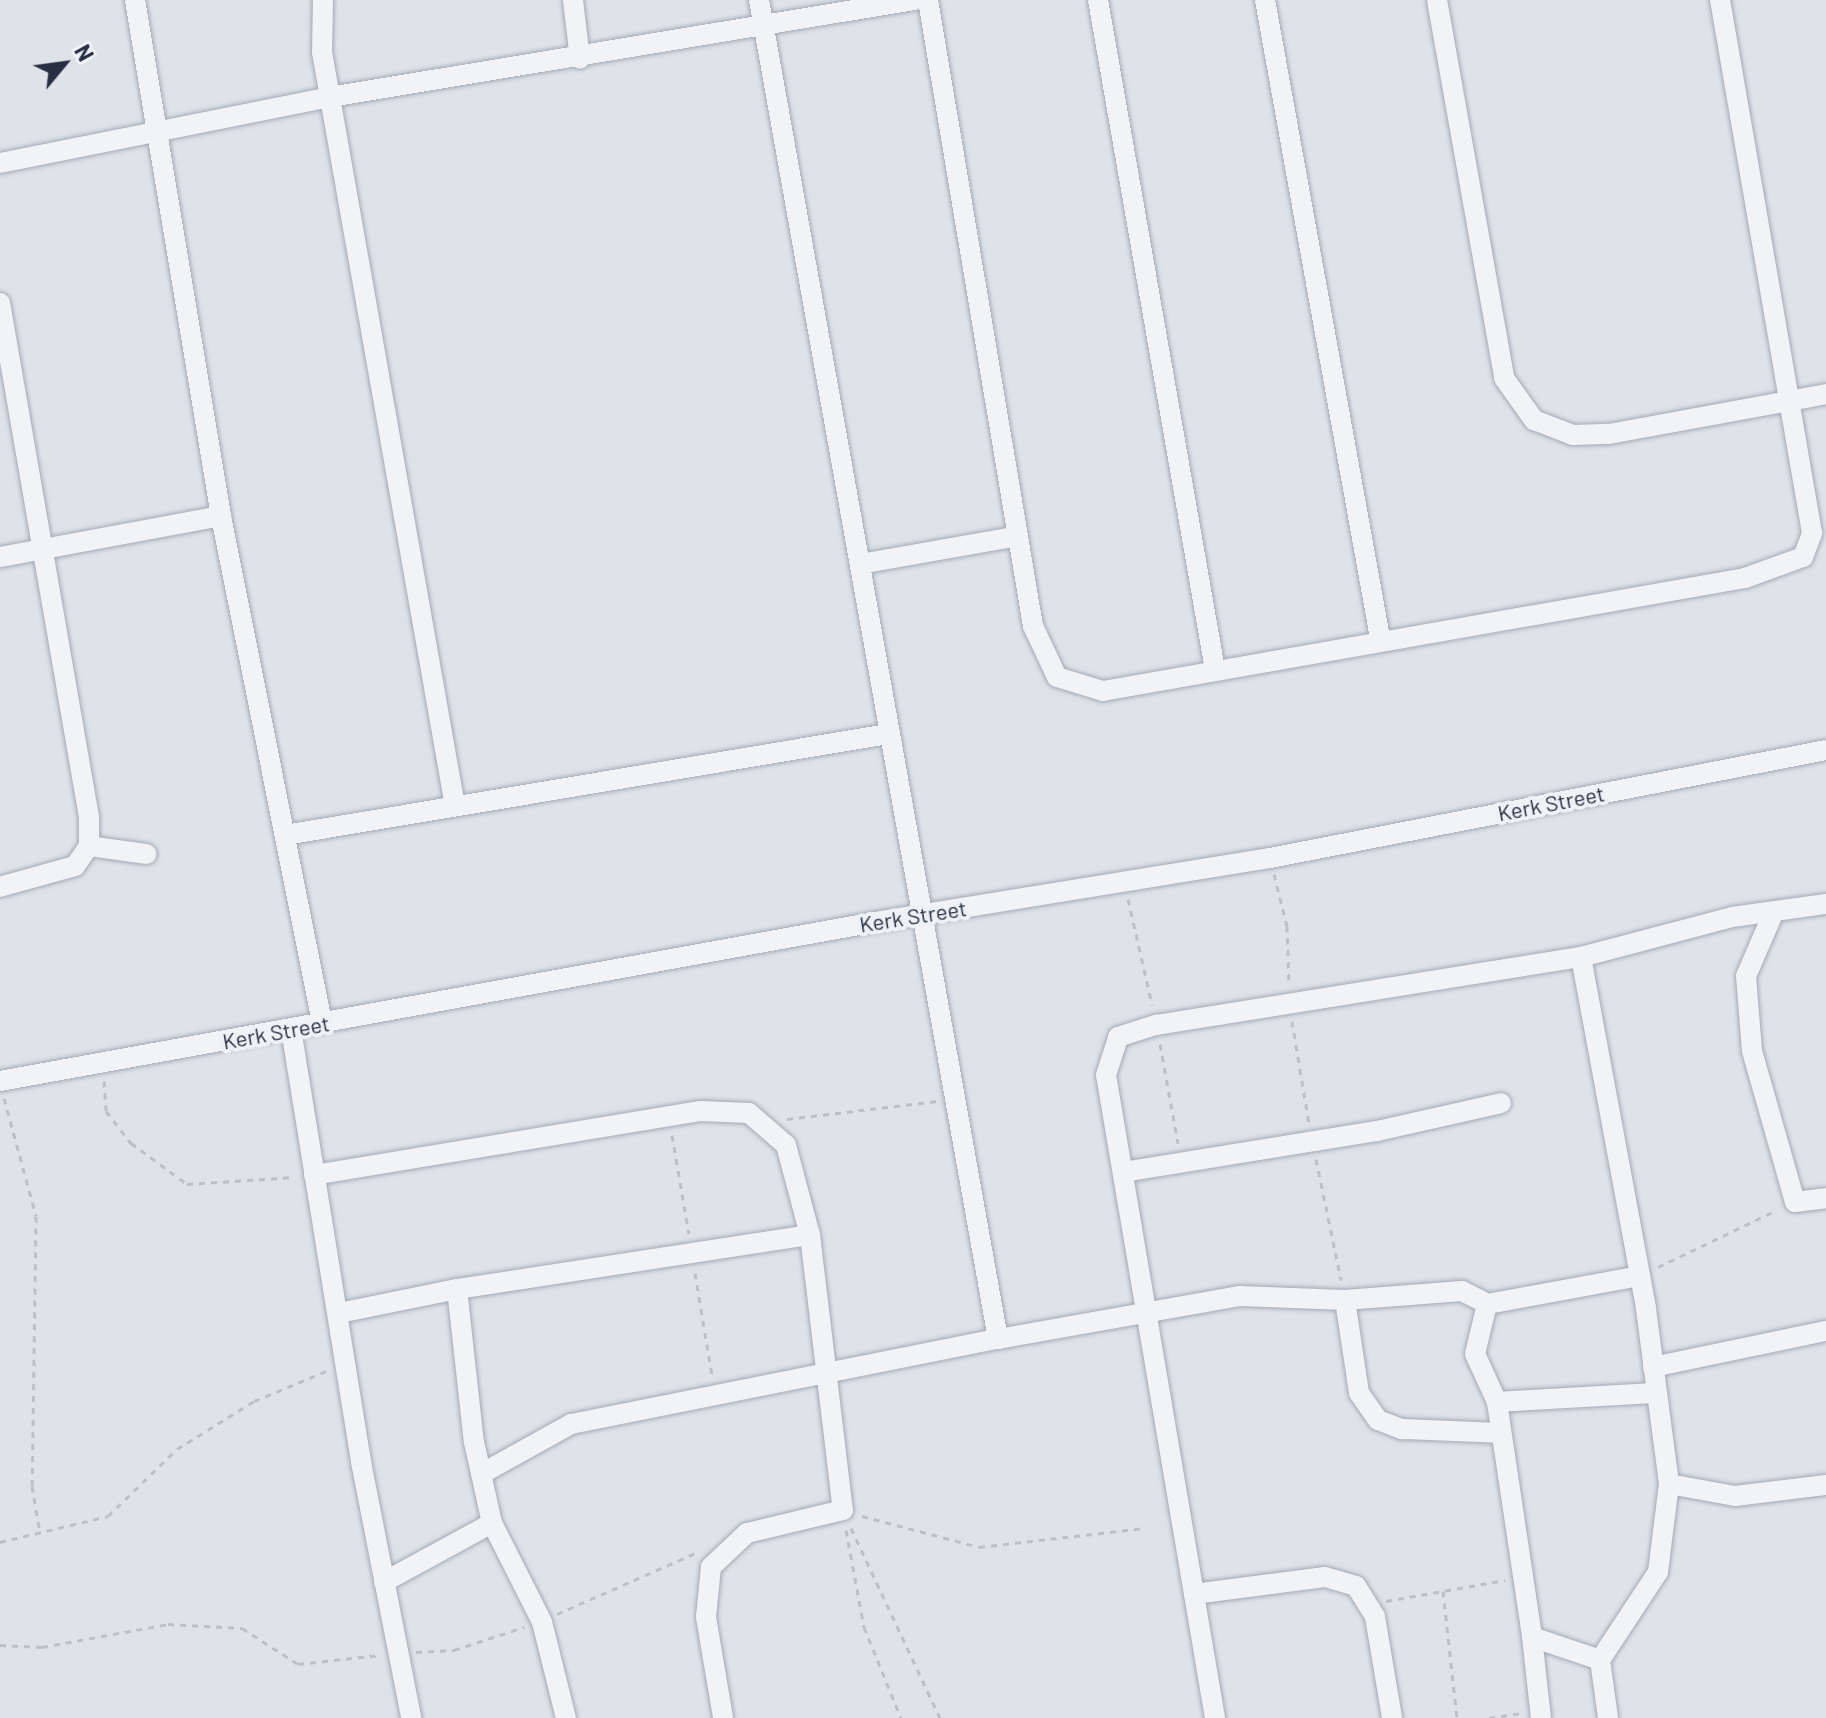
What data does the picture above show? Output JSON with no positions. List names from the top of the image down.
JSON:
{
  "streets": {
    "street": ["Kerk Street"]
  },
  "north": "top right"
}
